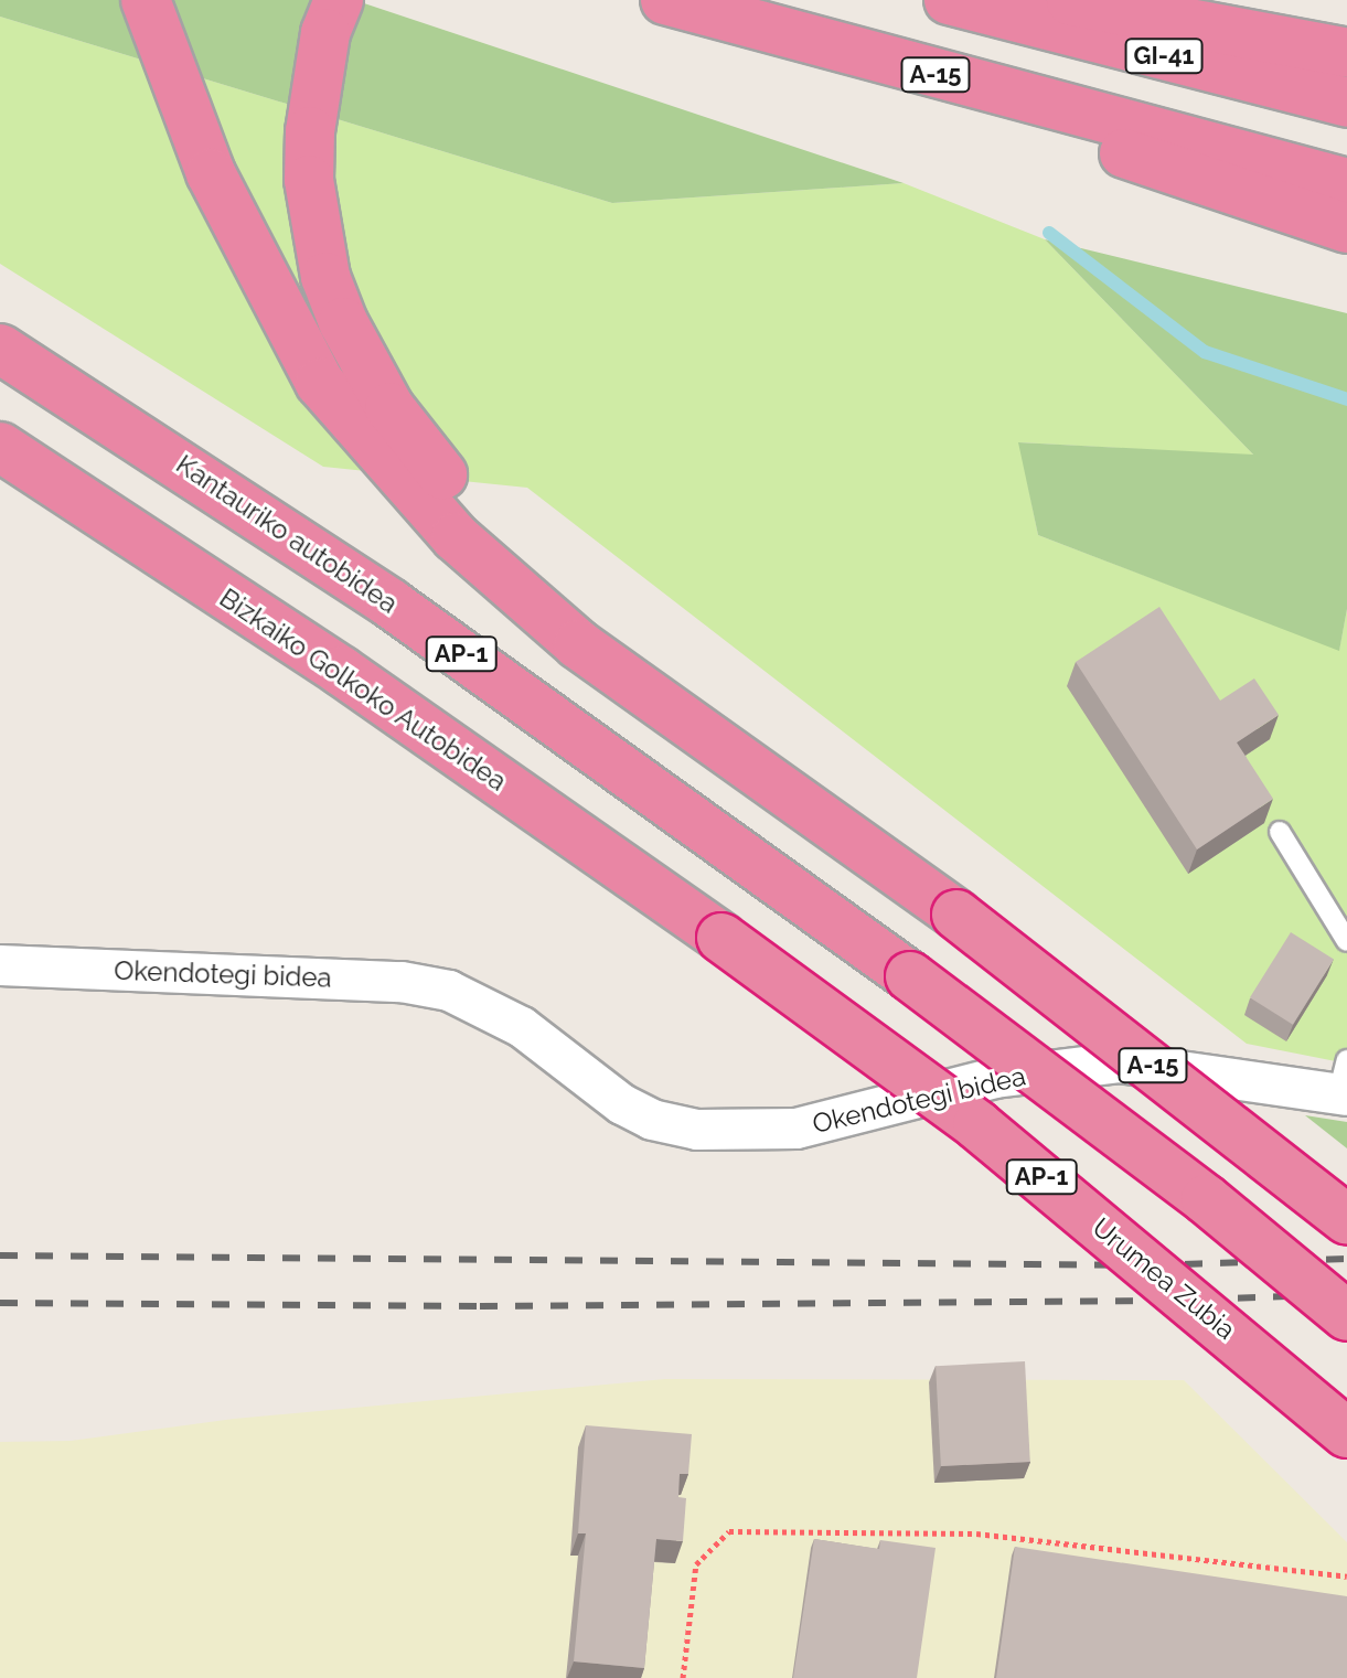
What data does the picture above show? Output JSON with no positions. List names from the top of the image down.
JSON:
{
  "streets": {
    "highway": [
      "GI-41",
      "A-15",
      "Kantauriko autobidea",
      "AP-1",
      "Bizkaiko Golkoko Autobidea",
      "Urumea Zubia"
    ],
    "street": ["Okendotegi bidea"]
  },
  "crossings": [
    ["Bizkaiko Golkoko Autobidea", "Urumea Zubia"]
  ]
}
